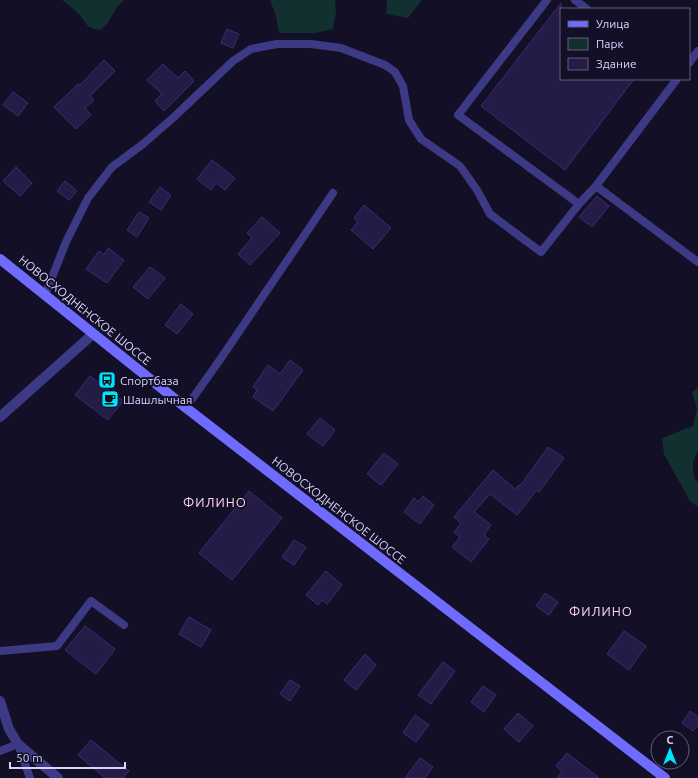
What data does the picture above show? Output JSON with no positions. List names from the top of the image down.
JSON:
{
  "streets": {
    "main road": ["НОВОСХОДНЕНСКОЕ ШОССЕ"]
  },
  "districts": ["ФИЛИНО", "ФИЛИНО"],
  "places": {
    "bus stop": ["Спортбаза"],
    "cafe": ["Шашлычная"]
  },
  "legend": ["Улица", "Парк", "Здание"],
  "scale_bar": "50 m",
  "north": "top"
}
